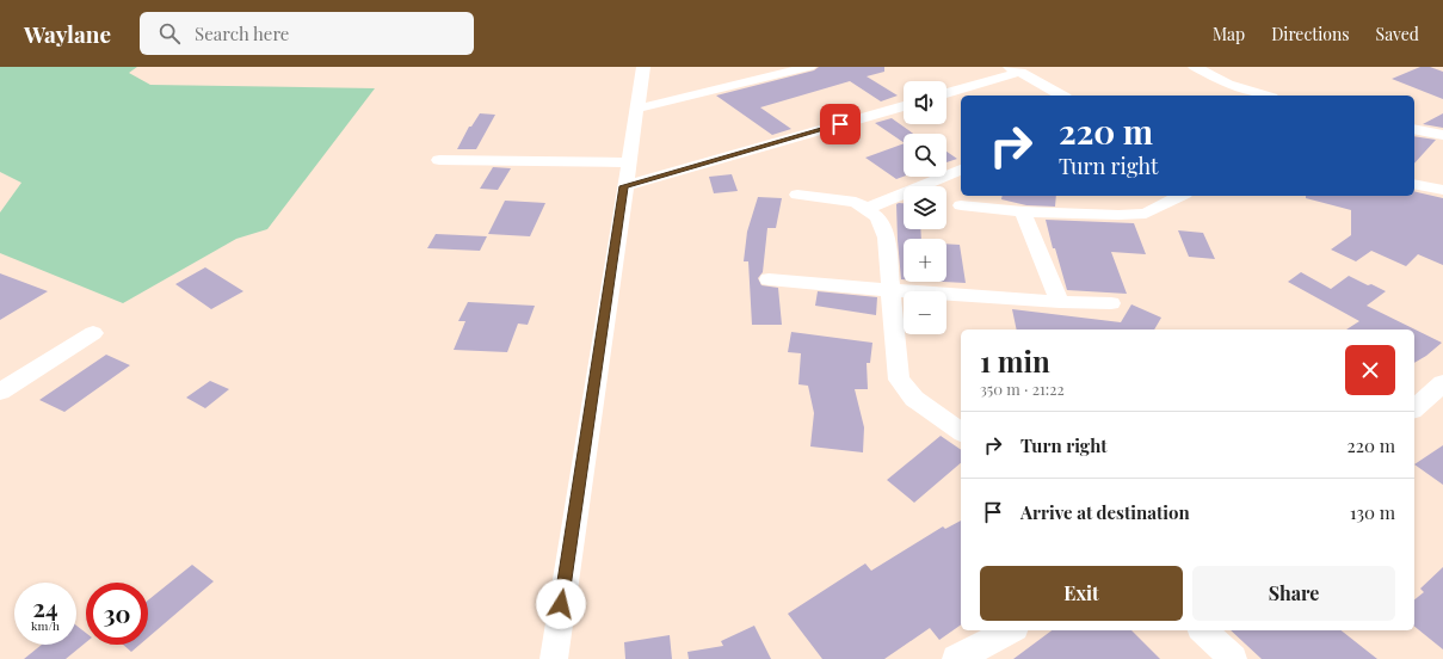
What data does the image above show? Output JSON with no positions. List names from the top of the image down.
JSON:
{
  "page": {
    "header": "Waylane",
    "search": "Search here",
    "nav": ["Map", "Directions", "Saved"],
    "map_buttons": ["+", "−"],
    "turn": ["220 m", "Turn right"],
    "heading": ["1 min", "350 m · 21:22"],
    "list": [
      {
        "name": "Turn right",
        "value": "220 m"
      },
      {
        "name": "Arrive at destination",
        "value": "130 m"
      }
    ],
    "buttons": ["Exit", "Share"],
    "speed": "24 km/h",
    "limit": "30"
  }
}
